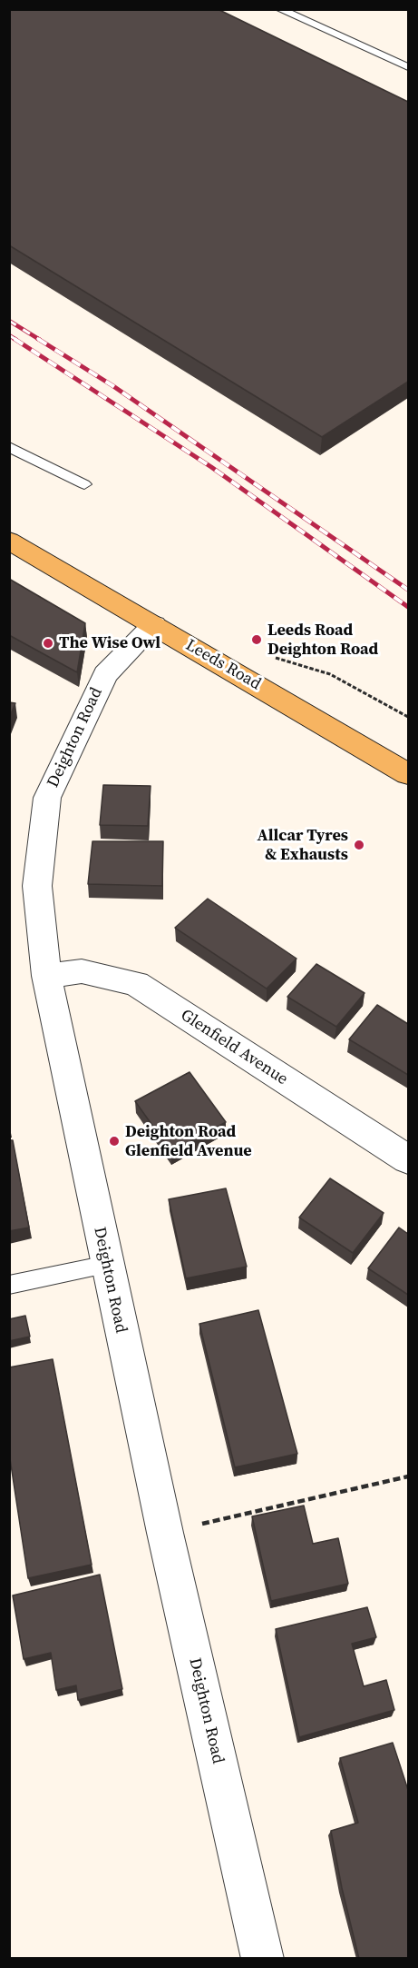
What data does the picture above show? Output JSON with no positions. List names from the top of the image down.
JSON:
{
  "streets": {
    "main road": ["Leeds Road"],
    "street": ["Deighton Road", "Glenfield Avenue"]
  },
  "crossings": [
    ["Leeds Road", "Deighton Road"],
    ["Deighton Road", "Glenfield Avenue"]
  ],
  "places": [
    "Leeds Road Deighton Road",
    "The Wise Owl",
    "Allcar Tyres & Exhausts",
    "Deighton Road Glenfield Avenue"
  ]
}
